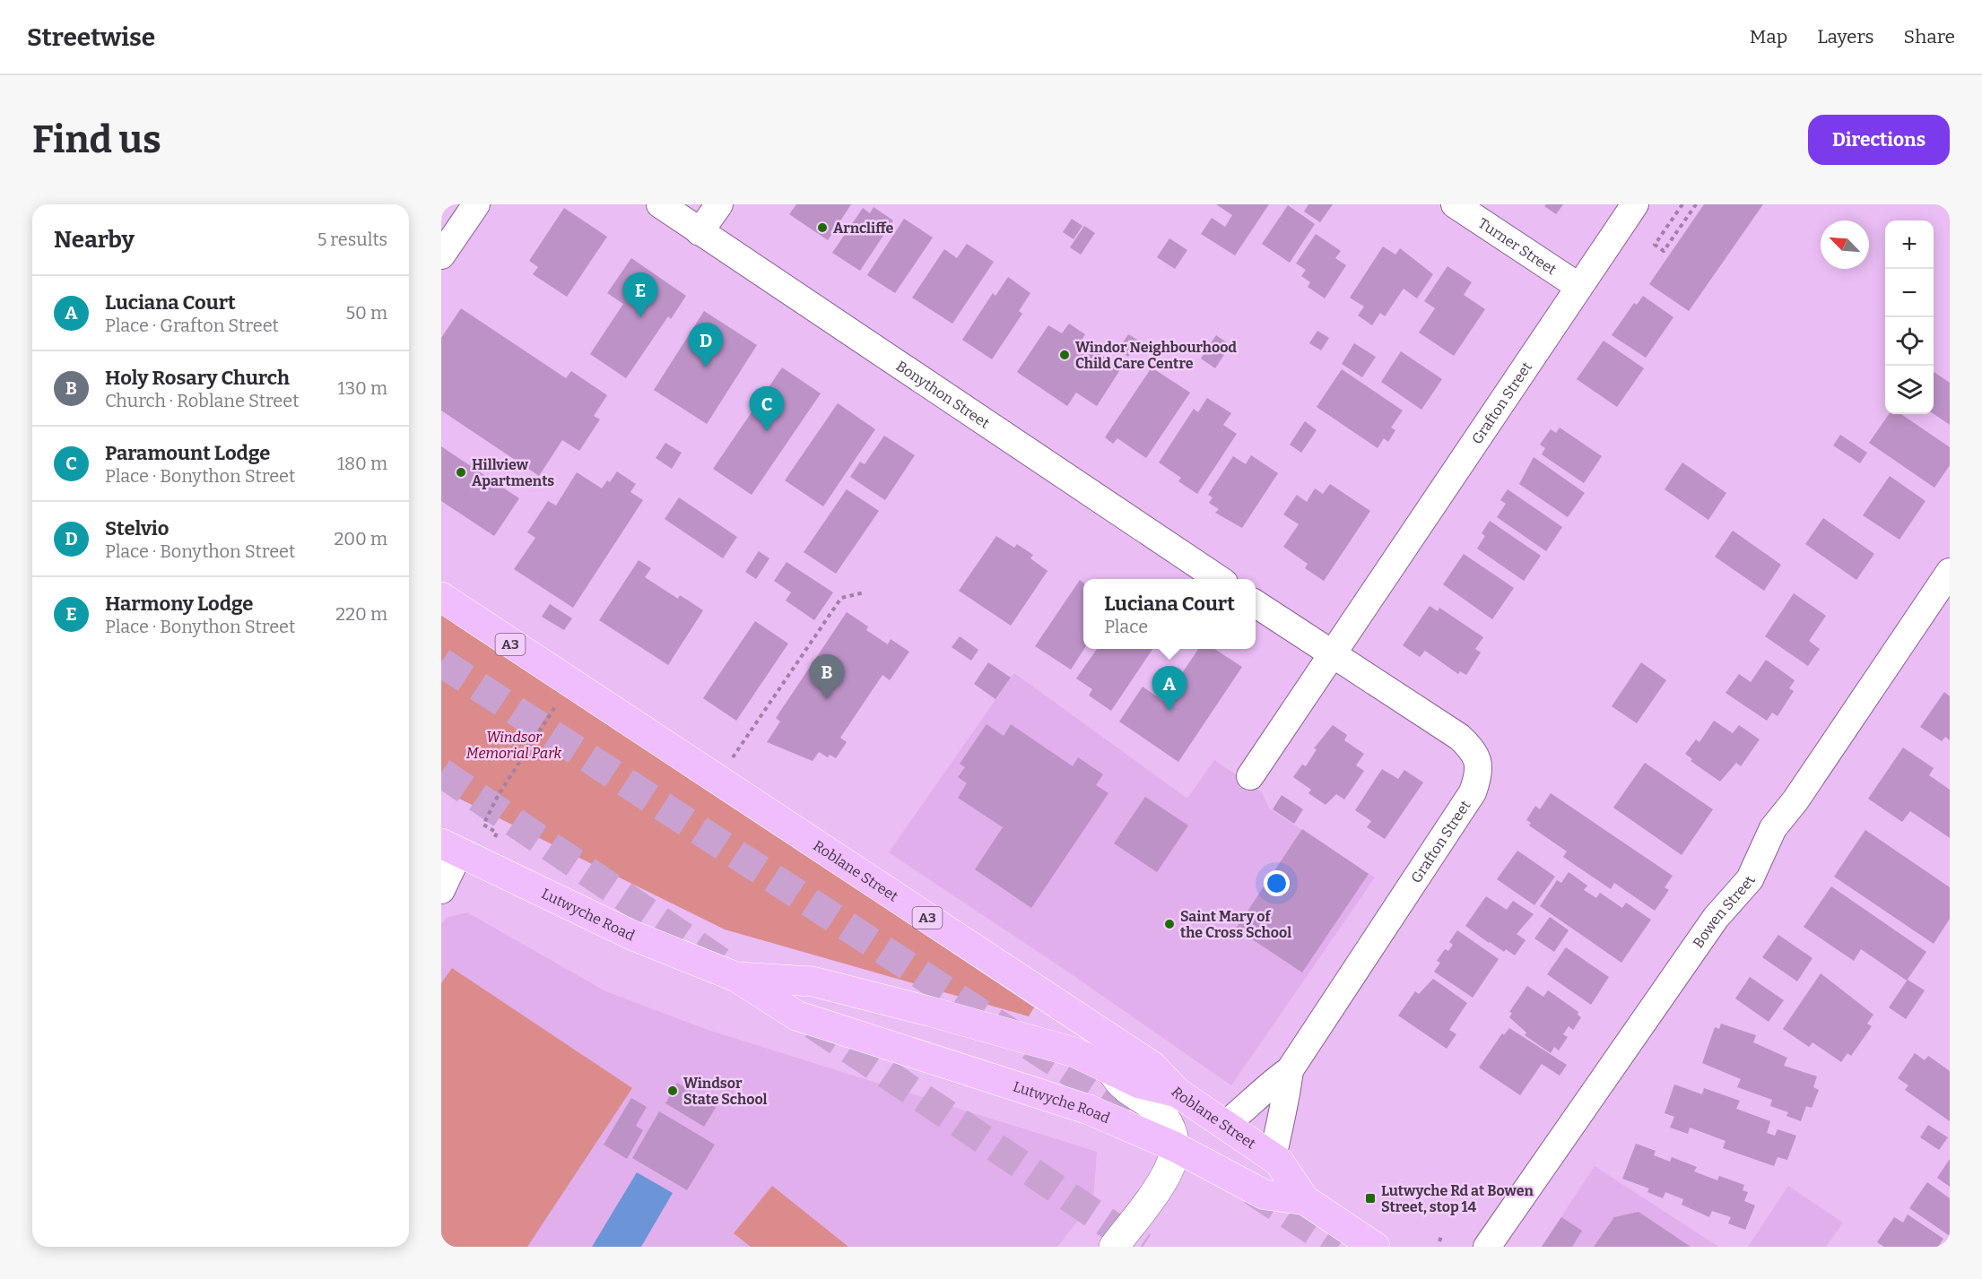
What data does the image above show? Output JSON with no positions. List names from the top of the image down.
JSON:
{
  "streets": {
    "highway": ["A3", "Roblane Street", "Lutwyche Road"],
    "street": [
      "Turner Street",
      "Bonython Street",
      "Grafton Street",
      "Bowen Street"
    ]
  },
  "crossings": [
    ["Turner Street", "Grafton Street"],
    ["Grafton Street", "Roblane Street"],
    ["Roblane Street", "Lutwyche Road"]
  ],
  "parks": ["Windsor Memorial Park"],
  "places": {
    "other": [
      "Arncliffe",
      "Windor Neighbourhood Child Care Centre",
      "Hillview Apartments",
      "Saint Mary of the Cross School",
      "Windsor State School"
    ],
    "transit": ["Lutwyche Rd at Bowen Street, stop 14"]
  },
  "north": "top left",
  "page": {
    "header": "Streetwise",
    "nav": ["Map", "Layers", "Share"],
    "buttons": "Directions",
    "title": "Find us",
    "heading": ["Nearby", "5 results"],
    "map_buttons": ["+", "−"],
    "pins": [
      "E",
      "D",
      "C",
      "B",
      "A"
    ],
    "list": [
      {
        "mark": "A",
        "name": "Luciana Court",
        "note": "Place · Grafton Street",
        "value": "50 m"
      },
      {
        "mark": "B",
        "name": "Holy Rosary Church",
        "note": "Church · Roblane Street",
        "value": "130 m"
      },
      {
        "mark": "C",
        "name": "Paramount Lodge",
        "note": "Place · Bonython Street",
        "value": "180 m"
      },
      {
        "mark": "D",
        "name": "Stelvio",
        "note": "Place · Bonython Street",
        "value": "200 m"
      },
      {
        "mark": "E",
        "name": "Harmony Lodge",
        "note": "Place · Bonython Street",
        "value": "220 m"
      }
    ],
    "popup": ["Luciana Court", "Place"]
  }
}
